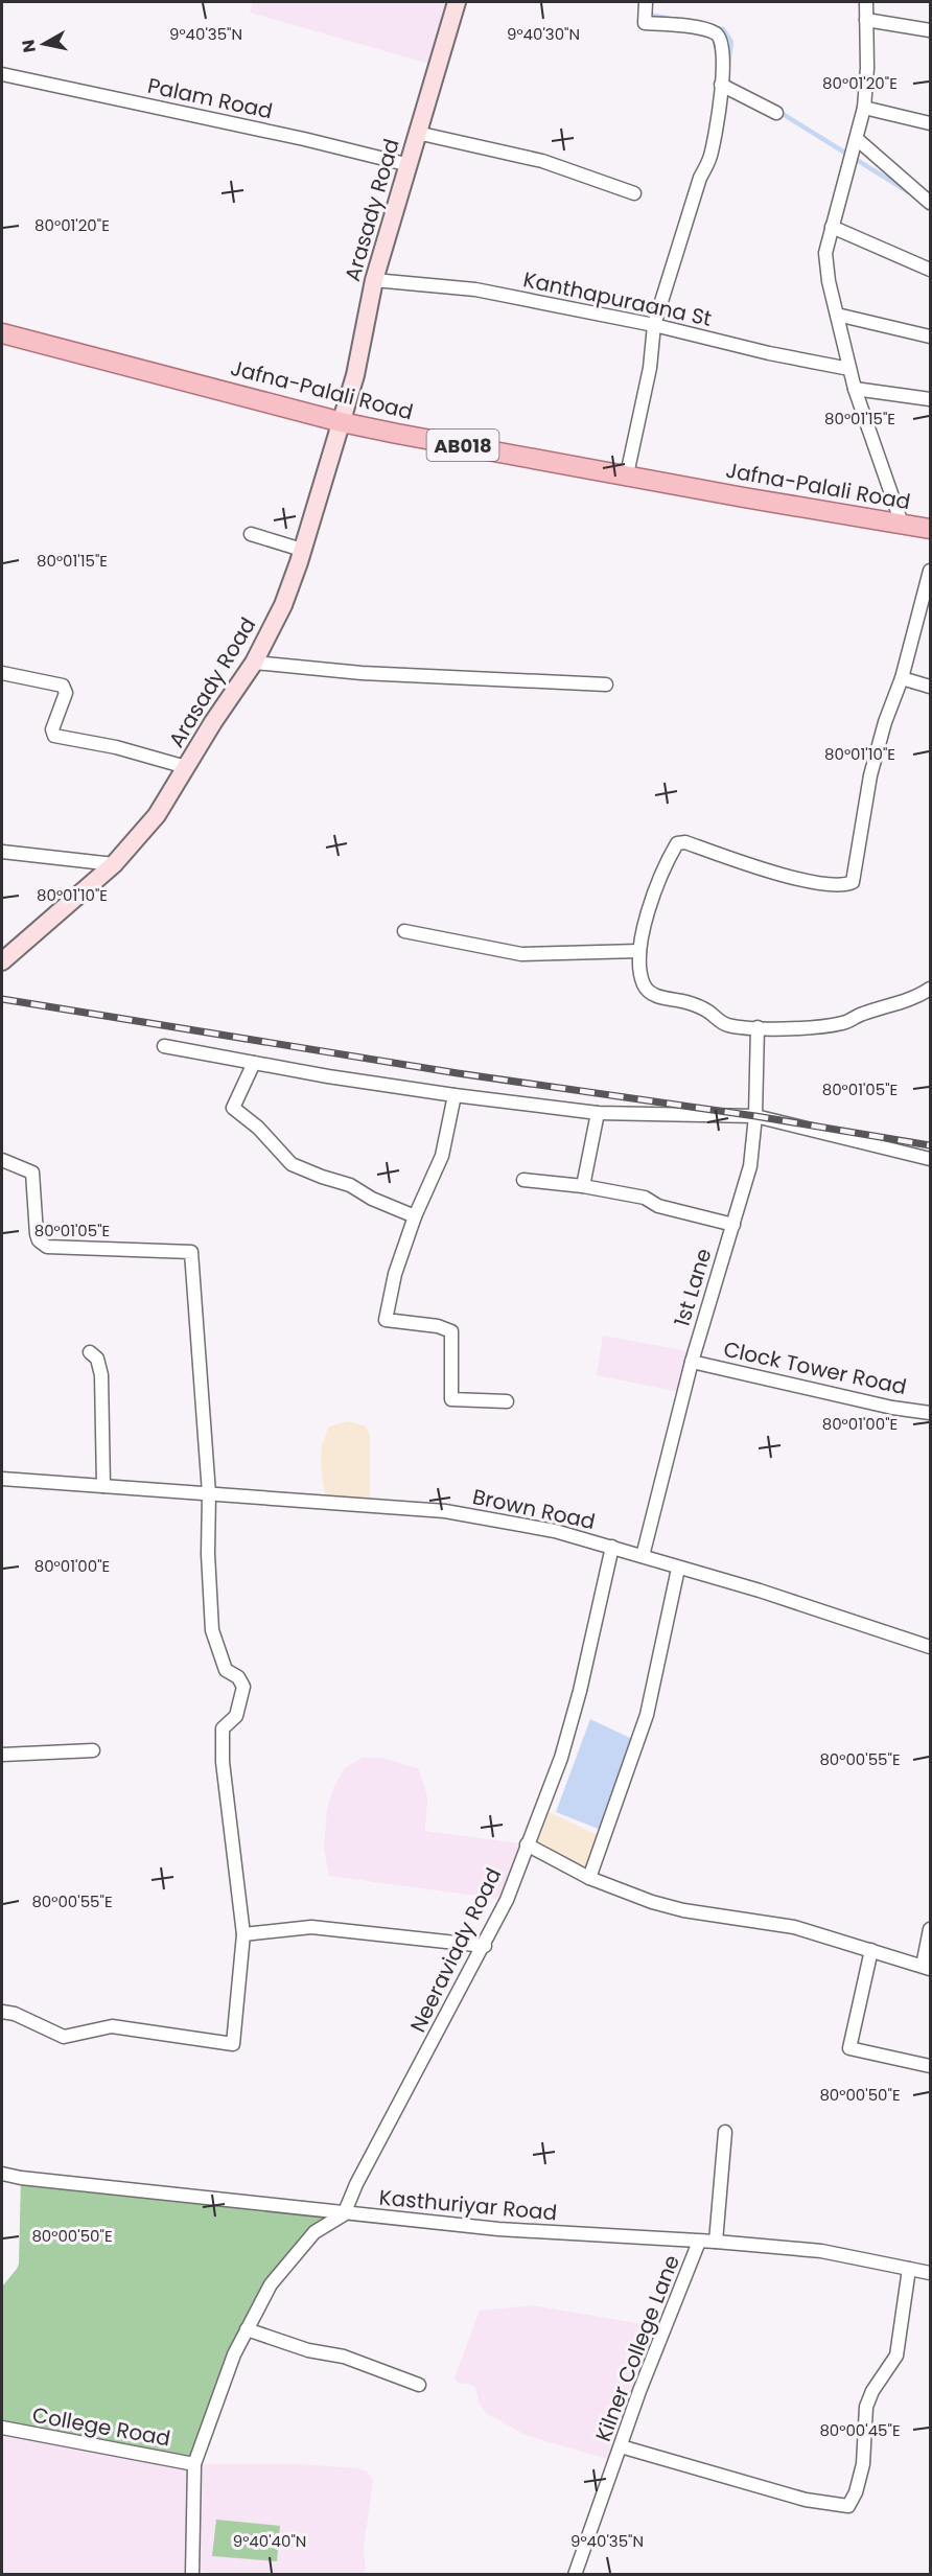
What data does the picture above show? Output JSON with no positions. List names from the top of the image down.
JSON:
{
  "streets": {
    "main road": ["Arasady Road", "Jafna-Palali Road", "AB018"],
    "street": [
      "Palam Road",
      "Kanthapuraana St",
      "1st Lane",
      "Clock Tower Road",
      "Brown Road",
      "Neeraviady Road",
      "Kasthuriyar Road",
      "Kilner College Lane",
      "College Road"
    ]
  },
  "crossings": [
    ["Palam Road", "Arasady Road"],
    ["Arasady Road", "Kanthapuraana St"],
    ["Arasady Road", "Jafna-Palali Road"],
    ["1st Lane", "Clock Tower Road"],
    ["1st Lane", "Brown Road"],
    ["Brown Road", "Neeraviady Road"],
    ["Neeraviady Road", "Kasthuriyar Road"],
    ["Kasthuriyar Road", "Kilner College Lane"]
  ],
  "north": "left",
  "coordinates": [
    "9°40'35\"N",
    "9°40'30\"N",
    "80°01'20\"E",
    "80°01'15\"E",
    "80°01'10\"E",
    "80°01'05\"E",
    "80°01'00\"E",
    "80°00'55\"E",
    "80°00'50\"E",
    "80°00'45\"E",
    "9°40'40\"N"
  ]
}
